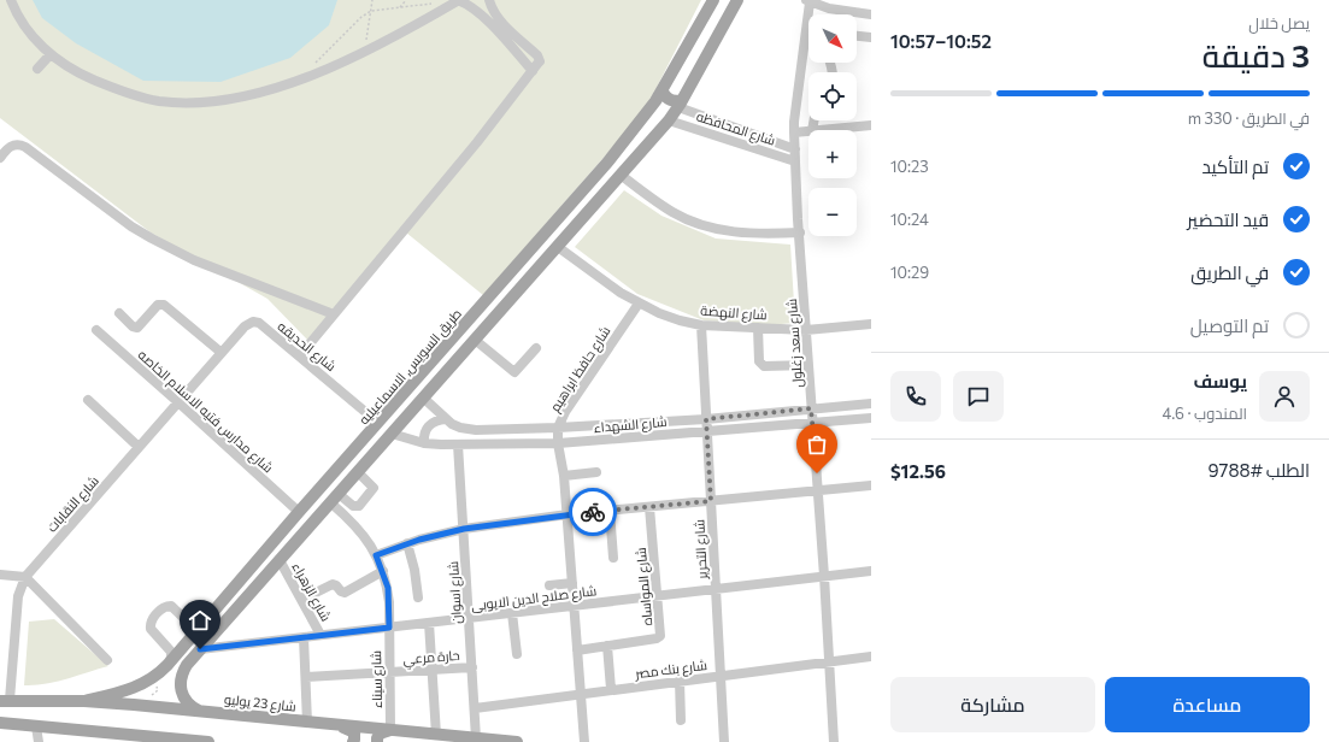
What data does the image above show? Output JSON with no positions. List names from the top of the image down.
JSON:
{
  "streets": {
    "main road": ["طريق السويس, الاسماعيليه", "شارع 23 يوليو"],
    "street": [
      "شارع المحافظه",
      "شارع النهضة",
      "شارع سعد زغلول",
      "شارع الحديقه",
      "شارع حافظ ابراهيم",
      "شارع مدارس فتيه الاسلام الخاصه",
      "شارع الشهداء",
      "شارع النقابات",
      "شارع التحرير",
      "شارع المواساه",
      "شارع الزهراء",
      "شارع اسوان",
      "شارع صلاح الدين الايوبى",
      "حارة مرعي",
      "شارع بنك مصر",
      "شارع سيناء"
    ]
  },
  "crossings": [
    ["شارع المحافظه", "شارع سعد زغلول"],
    ["شارع النهضة", "شارع سعد زغلول"],
    ["شارع النهضة", "شارع حافظ ابراهيم"],
    ["شارع النهضة", "شارع التحرير"],
    ["شارع سعد زغلول", "شارع الشهداء"],
    ["شارع سعد زغلول", "شارع صلاح الدين الايوبى"],
    ["شارع سعد زغلول", "شارع بنك مصر"],
    ["شارع الحديقه", "طريق السويس, الاسماعيليه"],
    ["شارع الحديقه", "شارع النقابات"],
    ["طريق السويس, الاسماعيليه", "شارع مدارس فتيه الاسلام الخاصه"],
    ["طريق السويس, الاسماعيليه", "شارع 23 يوليو"],
    ["شارع حافظ ابراهيم", "شارع الشهداء"],
    ["شارع حافظ ابراهيم", "شارع المواساه"],
    ["شارع حافظ ابراهيم", "شارع صلاح الدين الايوبى"],
    ["شارع حافظ ابراهيم", "شارع بنك مصر"],
    ["شارع مدارس فتيه الاسلام الخاصه", "شارع النقابات"],
    ["شارع الشهداء", "شارع التحرير"],
    ["شارع الشهداء", "شارع اسوان"],
    ["شارع النقابات", "شارع 23 يوليو"],
    ["شارع التحرير", "شارع صلاح الدين الايوبى"],
    ["شارع التحرير", "شارع بنك مصر"],
    ["شارع المواساه", "شارع صلاح الدين الايوبى"],
    ["شارع الزهراء", "شارع صلاح الدين الايوبى"],
    ["شارع اسوان", "شارع صلاح الدين الايوبى"],
    ["شارع اسوان", "حارة مرعي"],
    ["شارع اسوان", "شارع بنك مصر"],
    ["شارع اسوان", "شارع 23 يوليو"],
    ["شارع صلاح الدين الايوبى", "شارع سيناء"],
    ["حارة مرعي", "شارع سيناء"],
    ["شارع سيناء", "شارع 23 يوليو"]
  ],
  "north": "bottom right",
  "page": {
    "heading": ["3 دقيقة", "يصل خلال", "10:52–10:57"],
    "panel": [
      "يوسف",
      "المندوب · 4.6",
      "الطلب #9788",
      "$12.56"
    ],
    "map_buttons": ["+", "−"],
    "bar": "في الطريق · 330 m",
    "list": [
      ["تم التأكيد", "10:23"],
      ["قيد التحضير", "10:24"],
      ["في الطريق", "10:29"],
      "تم التوصيل"
    ],
    "buttons": ["مساعدة", "مشاركة"]
  }
}
